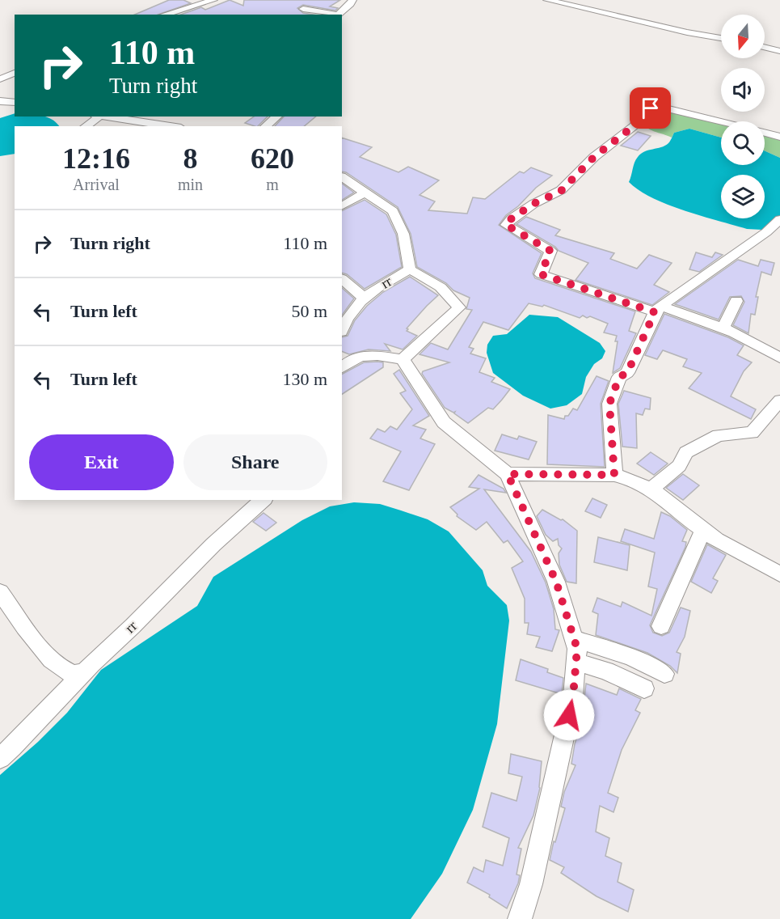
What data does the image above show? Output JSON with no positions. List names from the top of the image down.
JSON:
{
  "streets": {
    "street": ["rr"]
  },
  "north": "bottom",
  "page": {
    "turn": ["110 m", "Turn right"],
    "eta": [
      "12:16",
      "Arrival",
      "8",
      "min",
      "620",
      "m"
    ],
    "list": [
      {
        "name": "Turn right",
        "value": "110 m"
      },
      {
        "name": "Turn left",
        "value": "50 m"
      },
      {
        "name": "Turn left",
        "value": "130 m"
      }
    ],
    "buttons": ["Exit", "Share"]
  }
}
